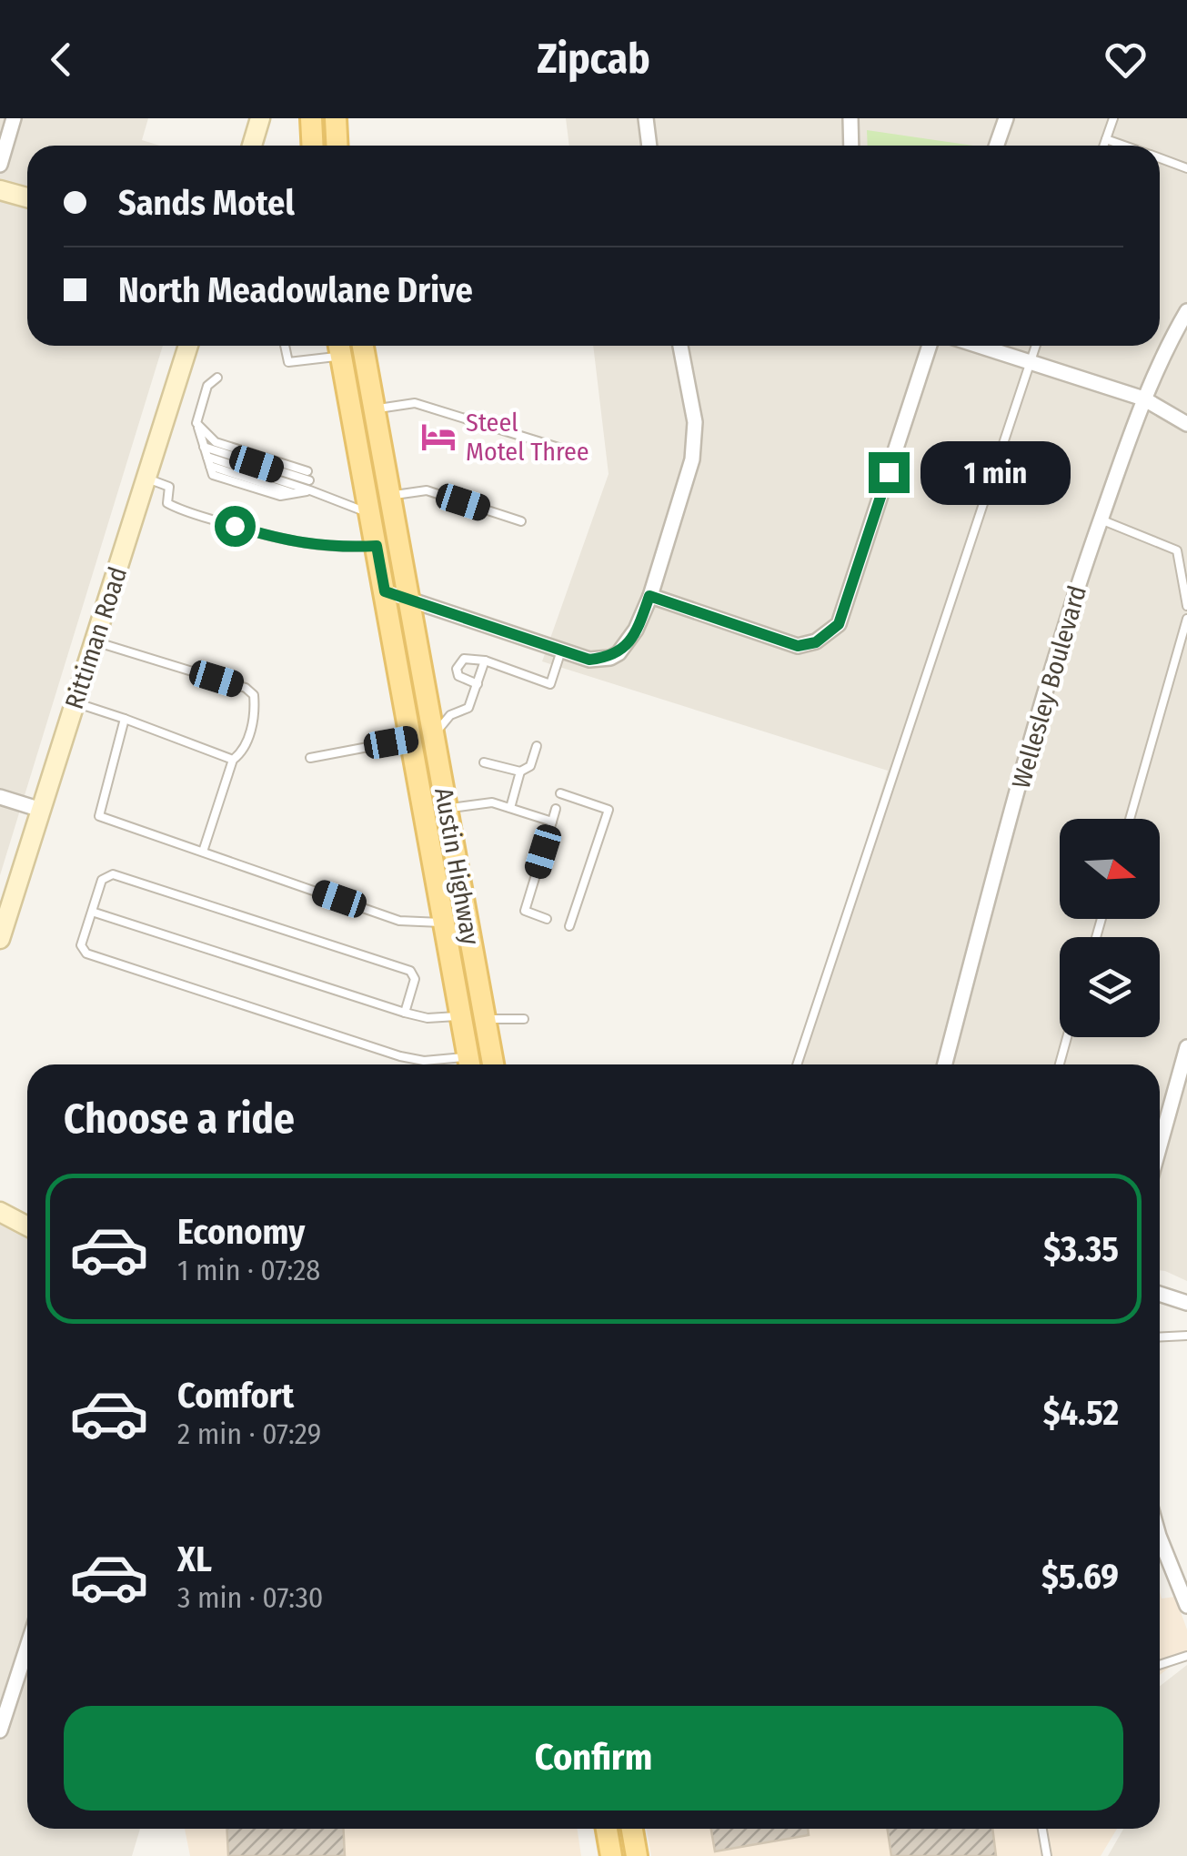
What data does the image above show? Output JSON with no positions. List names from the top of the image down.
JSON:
{
  "streets": {
    "main road": ["Austin Highway"],
    "street": ["Rittiman Road", "Wellesley Boulevard"]
  },
  "places": {
    "hotel": ["Steel Motel Three"]
  },
  "north": "right",
  "page": {
    "header": "Zipcab",
    "banner": ["Sands Motel", "North Meadowlane Drive"],
    "bubble": "1 min",
    "heading": "Choose a ride",
    "list": [
      {
        "name": "Economy",
        "note": "1 min · 07:28",
        "value": "$3.35"
      },
      {
        "name": "Comfort",
        "note": "2 min · 07:29",
        "value": "$4.52"
      },
      {
        "name": "XL",
        "note": "3 min · 07:30",
        "value": "$5.69"
      }
    ],
    "buttons": "Confirm"
  }
}
